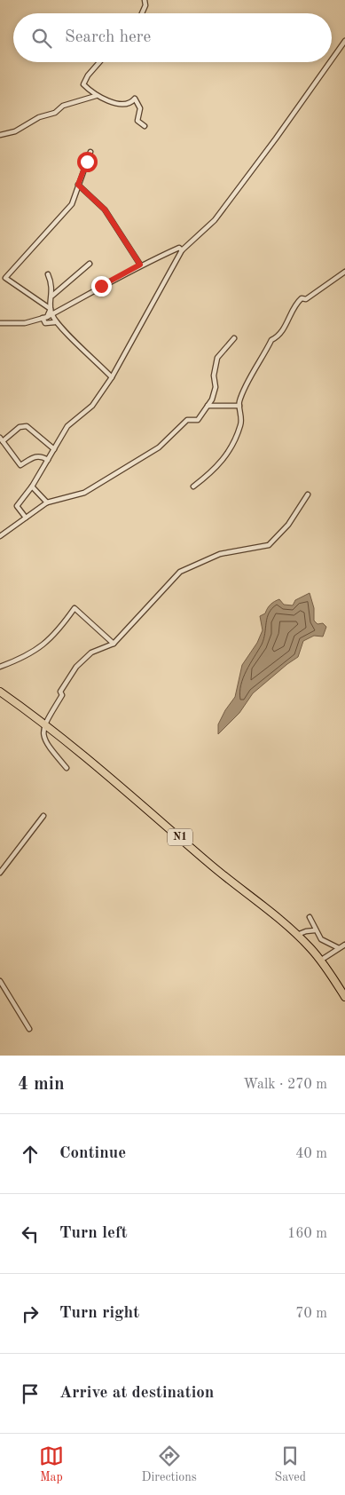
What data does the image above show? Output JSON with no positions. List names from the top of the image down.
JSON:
{
  "streets": {
    "highway": ["N1"]
  },
  "page": {
    "search": "Search here",
    "heading": ["4 min", "Walk · 270 m"],
    "list": [
      ["Continue", "40 m"],
      ["Turn left", "160 m"],
      ["Turn right", "70 m"],
      "Arrive at destination"
    ],
    "nav": ["Map", "Directions", "Saved"]
  }
}
